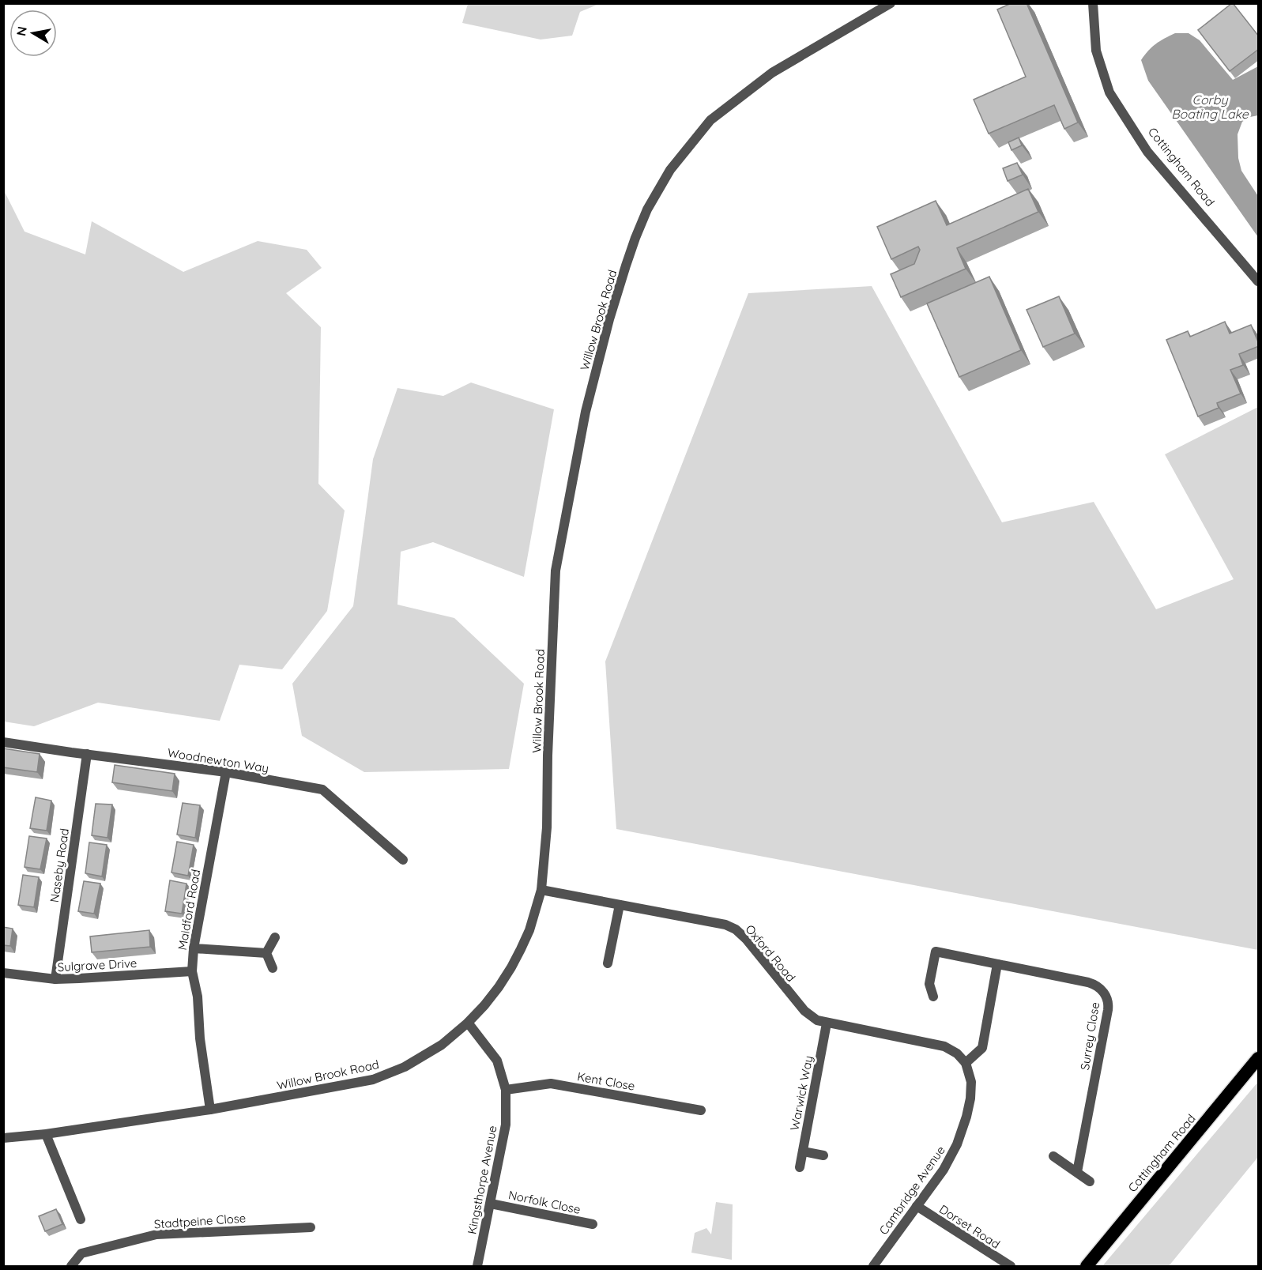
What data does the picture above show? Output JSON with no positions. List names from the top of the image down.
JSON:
{
  "streets": {
    "highway": ["Cottingham Road"],
    "street": [
      "Willow Brook Road",
      "Woodnewton Way",
      "Naseby Road",
      "Maidford Road",
      "Oxford Road",
      "Sulgrave Drive",
      "Surrey Close",
      "Kent Close",
      "Warwick Way",
      "Kingsthorpe Avenue",
      "Cambridge Avenue",
      "Norfolk Close",
      "Stadtpeine Close",
      "Dorset Road"
    ]
  },
  "crossings": [
    ["Willow Brook Road", "Maidford Road"],
    ["Willow Brook Road", "Oxford Road"],
    ["Willow Brook Road", "Kingsthorpe Avenue"],
    ["Woodnewton Way", "Naseby Road"],
    ["Woodnewton Way", "Maidford Road"],
    ["Naseby Road", "Sulgrave Drive"],
    ["Maidford Road", "Sulgrave Drive"],
    ["Oxford Road", "Warwick Way"],
    ["Oxford Road", "Cambridge Avenue"],
    ["Kent Close", "Kingsthorpe Avenue"],
    ["Kingsthorpe Avenue", "Norfolk Close"],
    ["Cambridge Avenue", "Dorset Road"]
  ],
  "water": ["Corby Boating Lake"],
  "north": "left"
}
